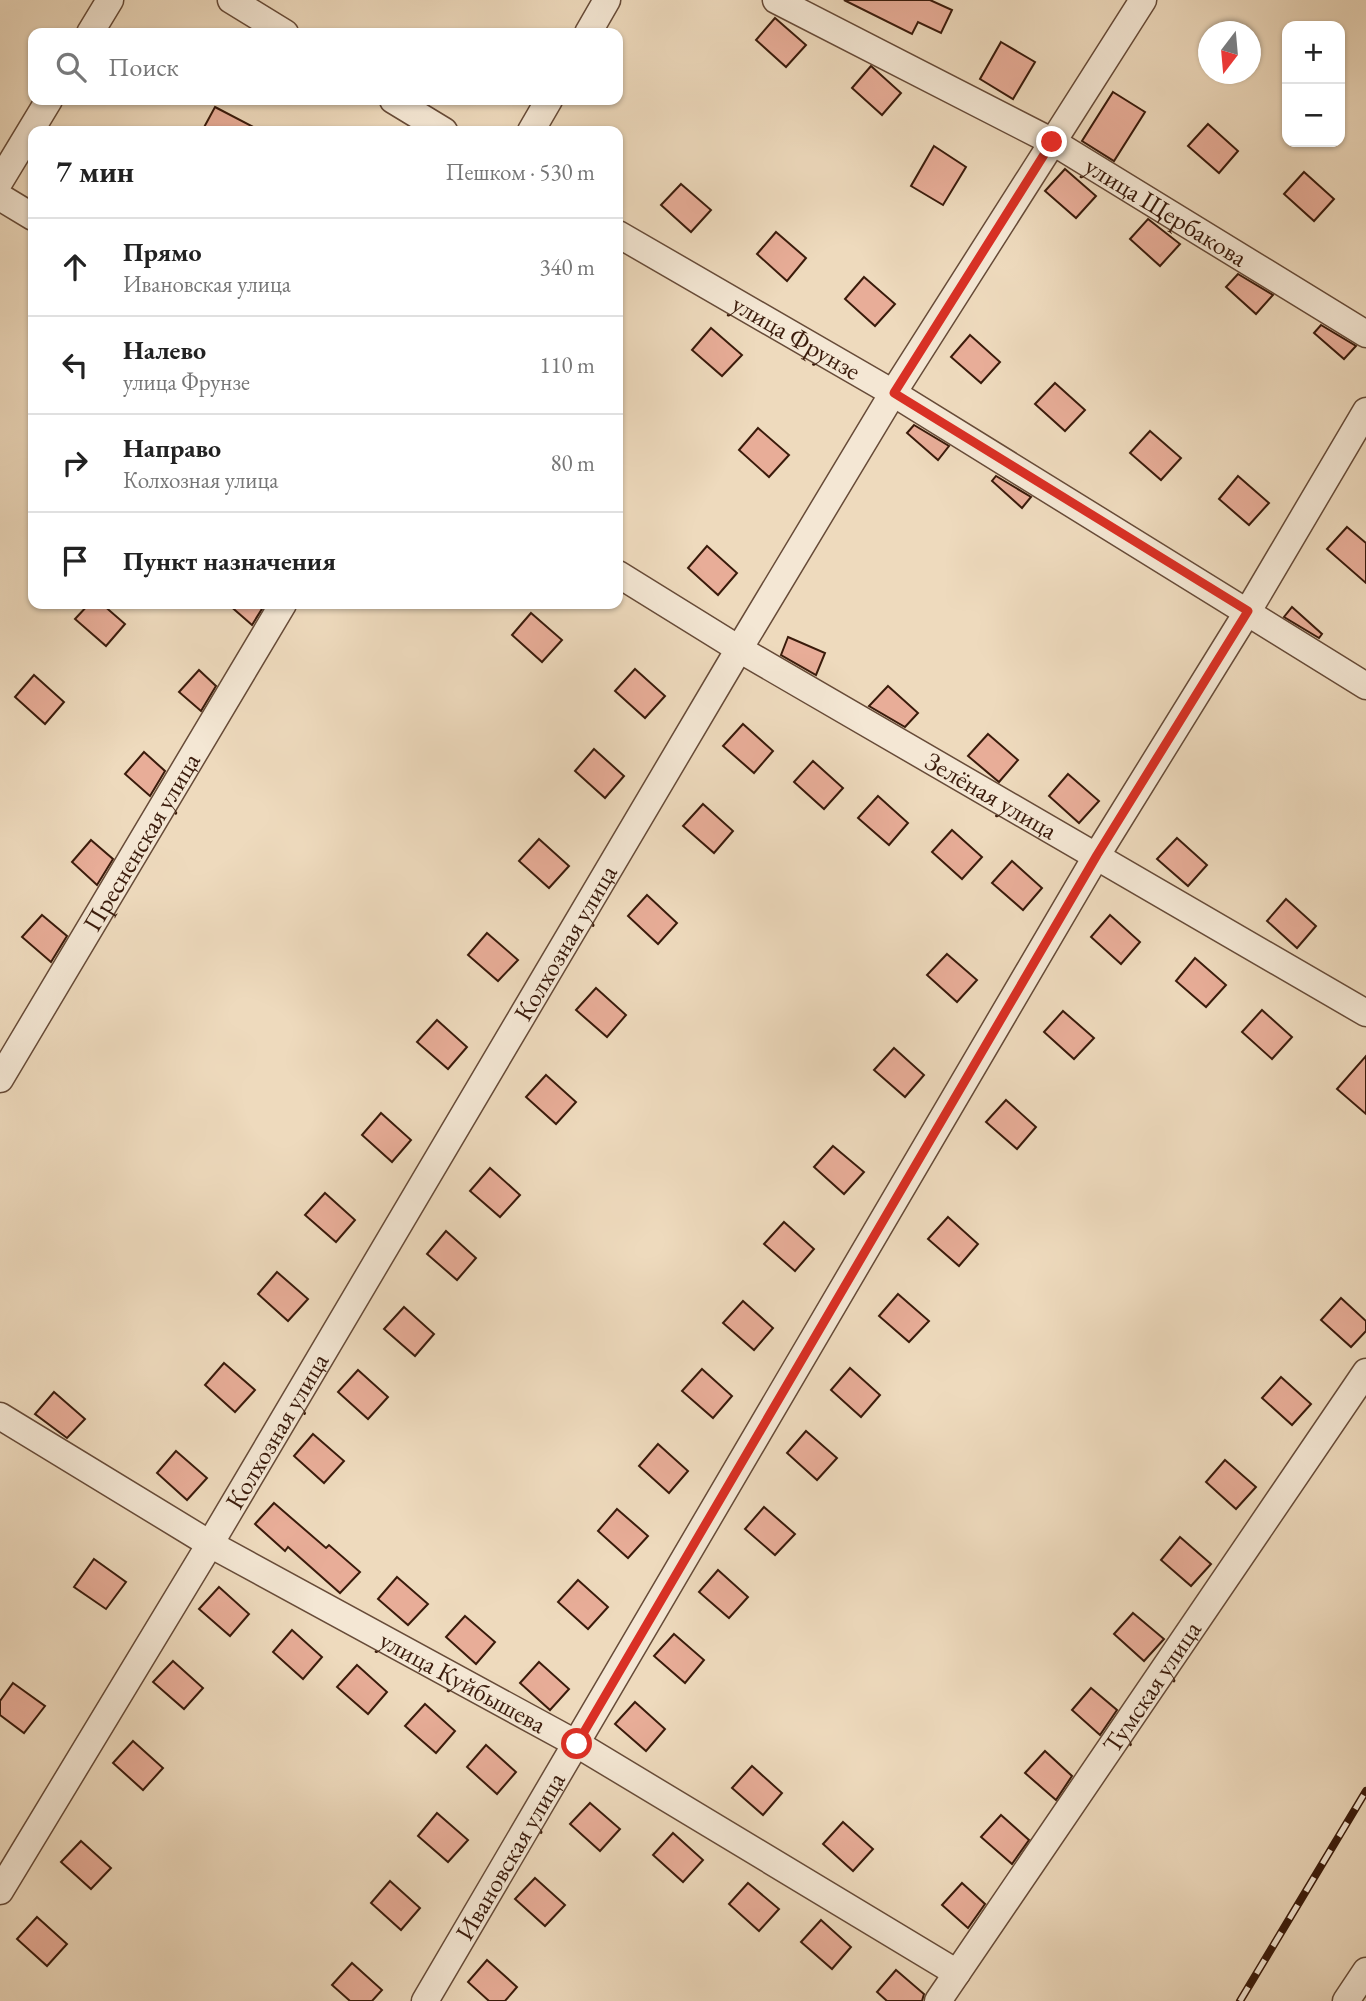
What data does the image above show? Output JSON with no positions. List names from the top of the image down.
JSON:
{
  "streets": {
    "street": [
      "улица Щербакова",
      "улица Фрунзе",
      "Зелёная улица",
      "Пресненская улица",
      "Колхозная улица",
      "улица Куйбышева",
      "Тумская улица",
      "Ивановская улица"
    ]
  },
  "crossings": [
    ["улица Щербакова", "Колхозная улица"],
    ["улица Фрунзе", "Колхозная улица"],
    ["улица Фрунзе", "Ивановская улица"],
    ["Зелёная улица", "Колхозная улица"],
    ["Зелёная улица", "Ивановская улица"],
    ["Колхозная улица", "улица Куйбышева"],
    ["улица Куйбышева", "Тумская улица"],
    ["улица Куйбышева", "Ивановская улица"]
  ],
  "north": "bottom",
  "page": {
    "map_buttons": ["+", "−"],
    "search": "Поиск",
    "heading": ["7 мин", "Пешком · 530 m"],
    "list": [
      ["Прямо", "Ивановская улица", "340 m"],
      ["Налево", "улица Фрунзе", "110 m"],
      ["Направо", "Колхозная улица", "80 m"],
      "Пункт назначения"
    ]
  }
}
